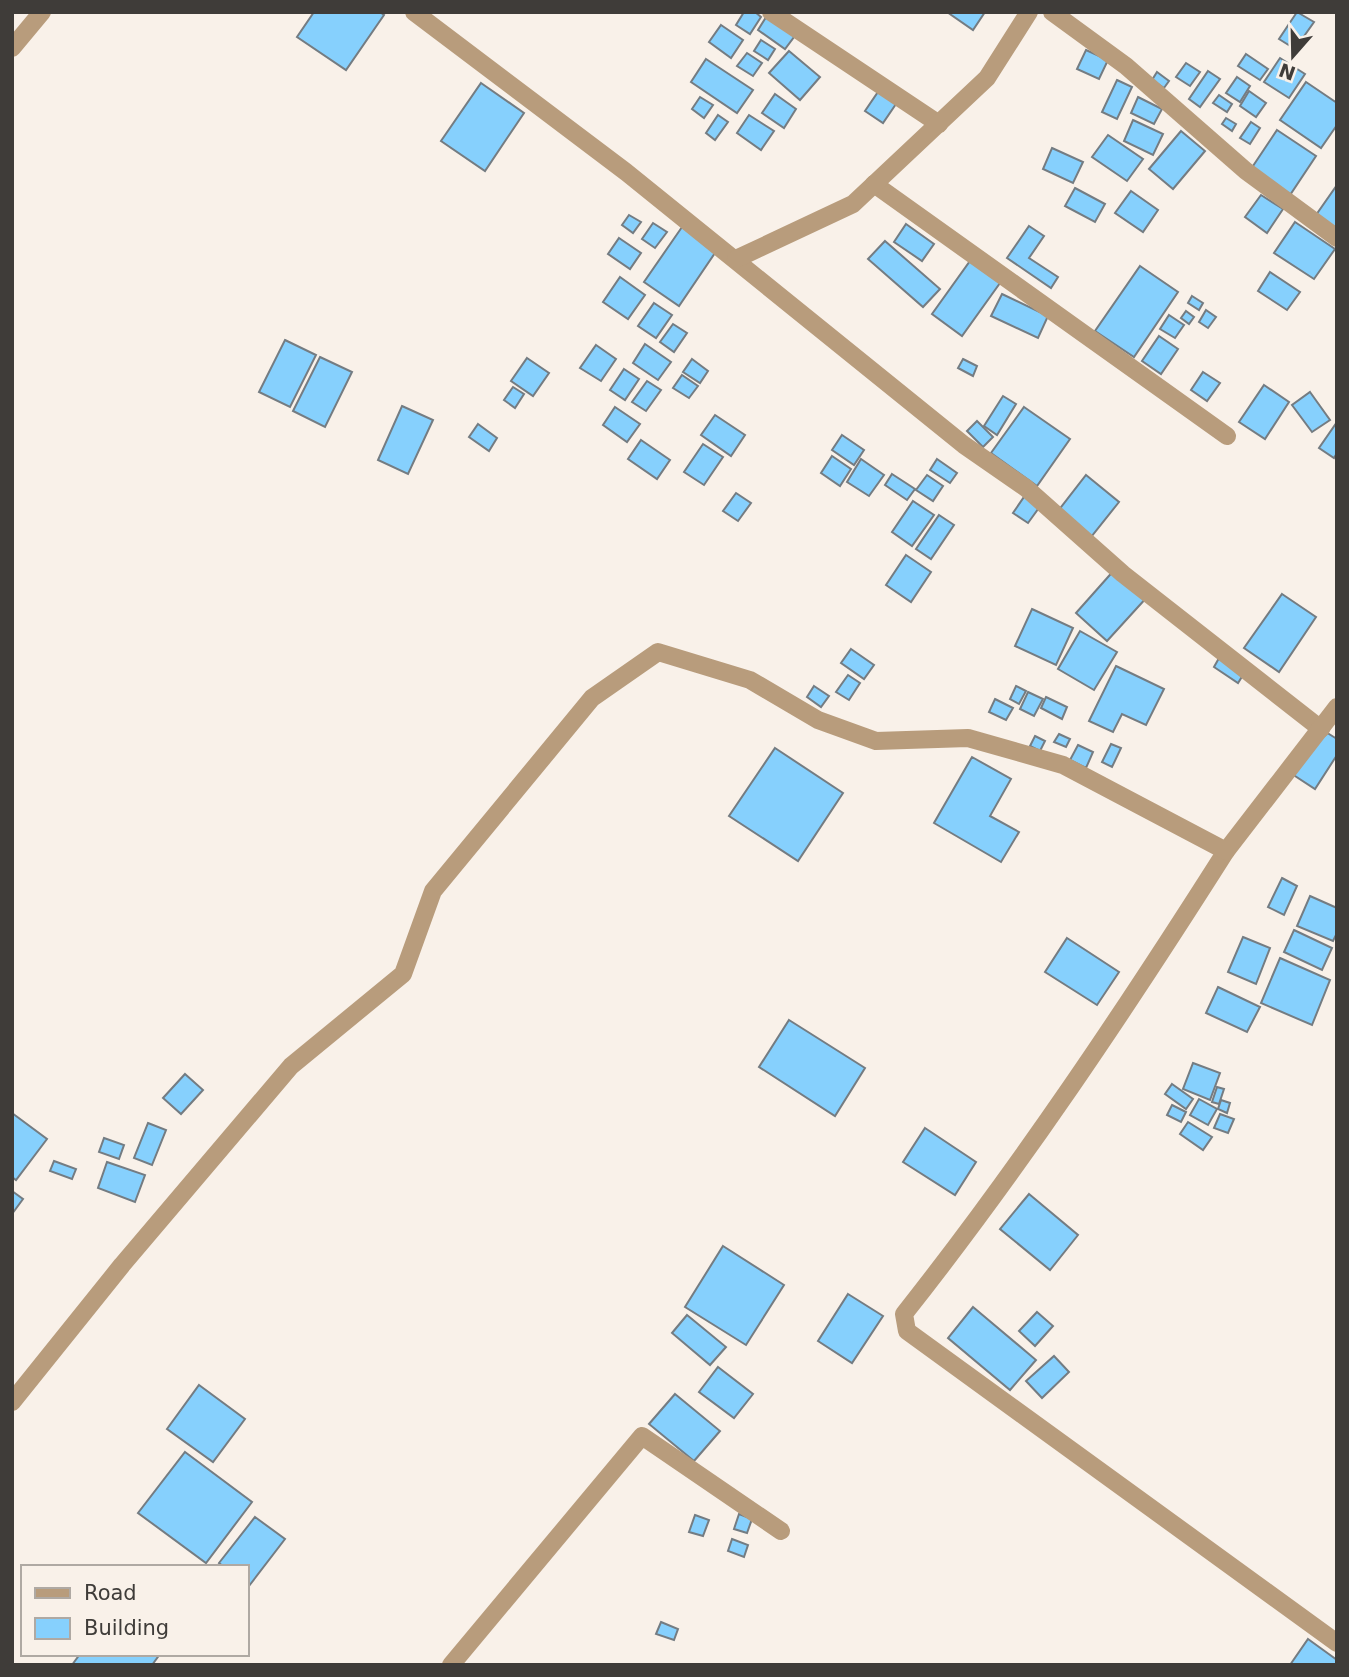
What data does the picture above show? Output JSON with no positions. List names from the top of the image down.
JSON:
{
  "legend": ["Road", "Building"],
  "north": "bottom"
}
